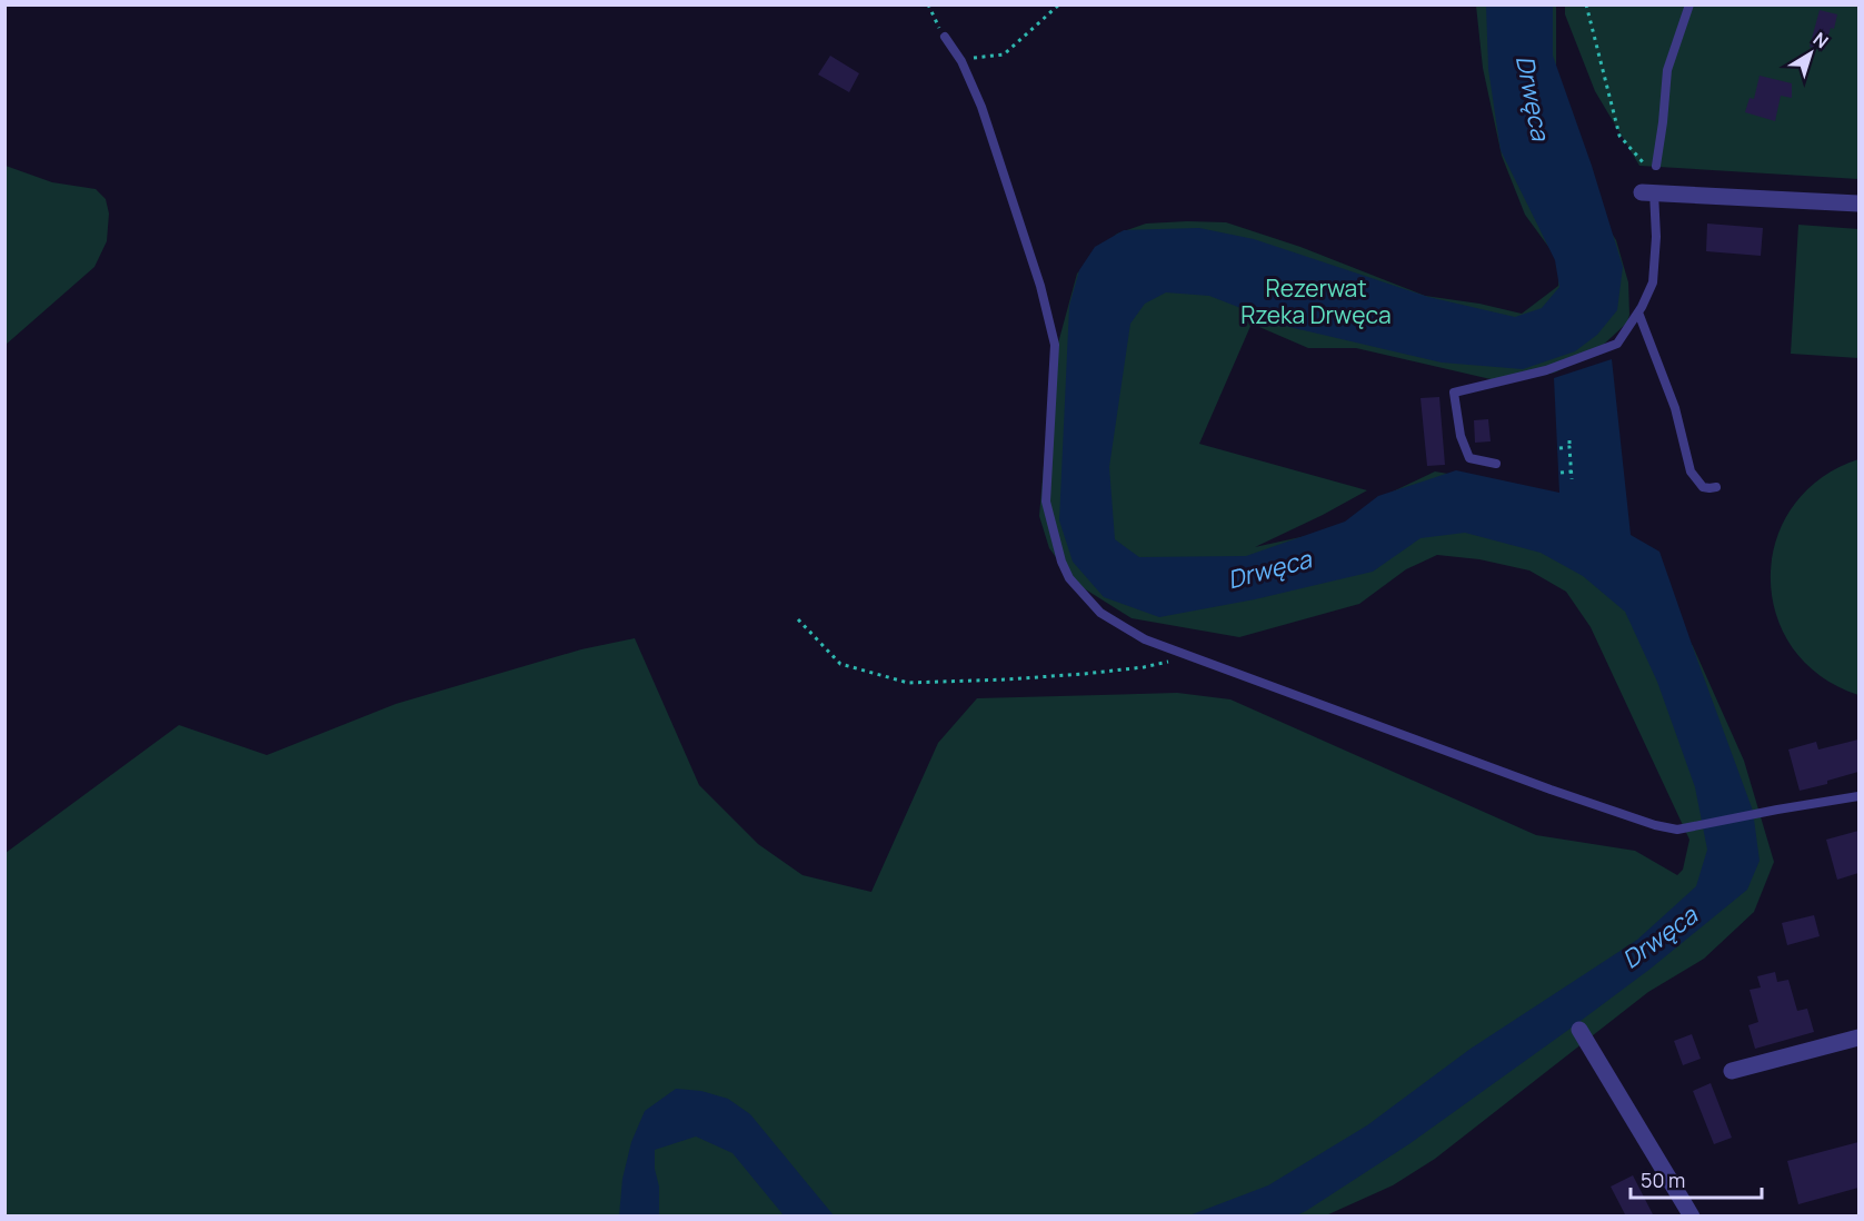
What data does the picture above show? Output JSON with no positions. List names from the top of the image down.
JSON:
{
  "water": ["Drwęca"],
  "parks": ["Rezerwat Rzeka Drwęca"],
  "scale_bar": "50 m",
  "north": "top right"
}
